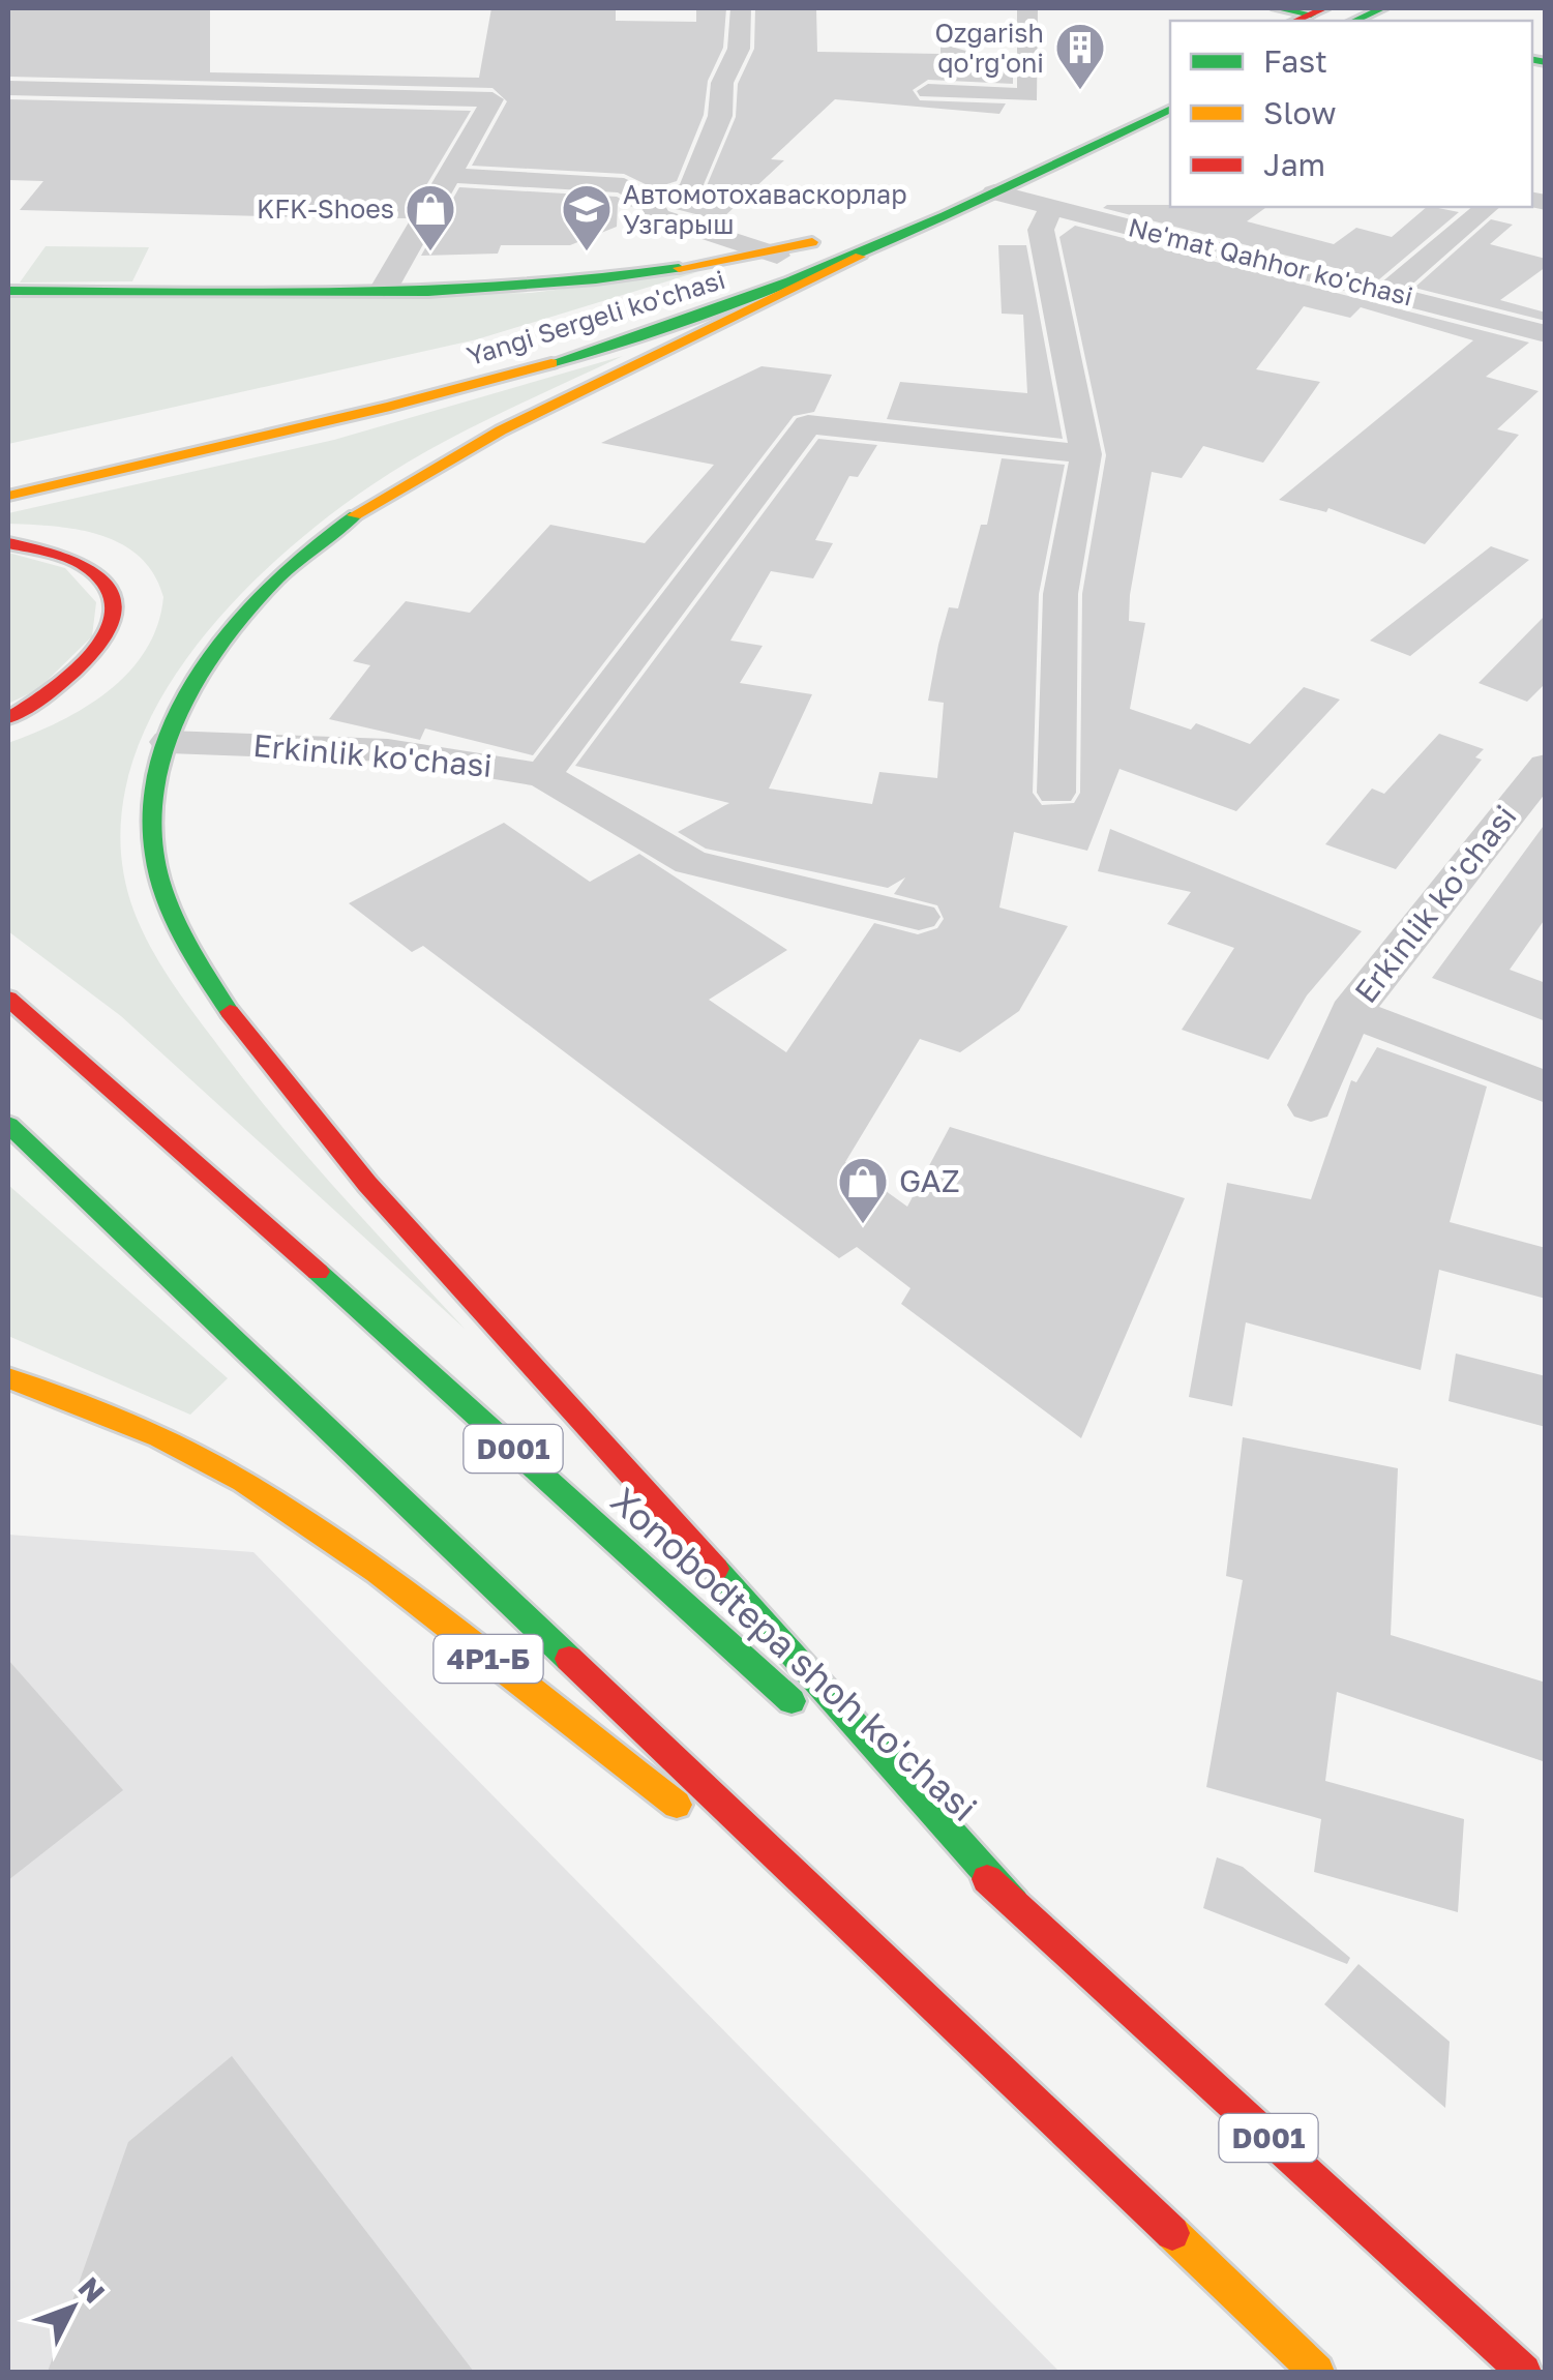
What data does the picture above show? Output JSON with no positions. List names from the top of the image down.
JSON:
{
  "streets": {
    "main road": [
      "Yangi Sergeli ko'chasi",
      "D001",
      "Xonobodtepa shoh ko'chasi",
      "4Р1-Б"
    ],
    "street": ["Ne'mat Qahhor ko'chasi", "Erkinlik ko'chasi"]
  },
  "crossings": [
    ["Ne'mat Qahhor ko'chasi", "Yangi Sergeli ko'chasi"]
  ],
  "places": {
    "building": ["Ozgarish qo'rg'oni"],
    "shop": ["KFK-Shoes", "GAZ"],
    "school or university": ["Автомотохаваскорлар Узгарыш"]
  },
  "legend": ["Fast", "Slow", "Jam"],
  "north": "top right"
}
